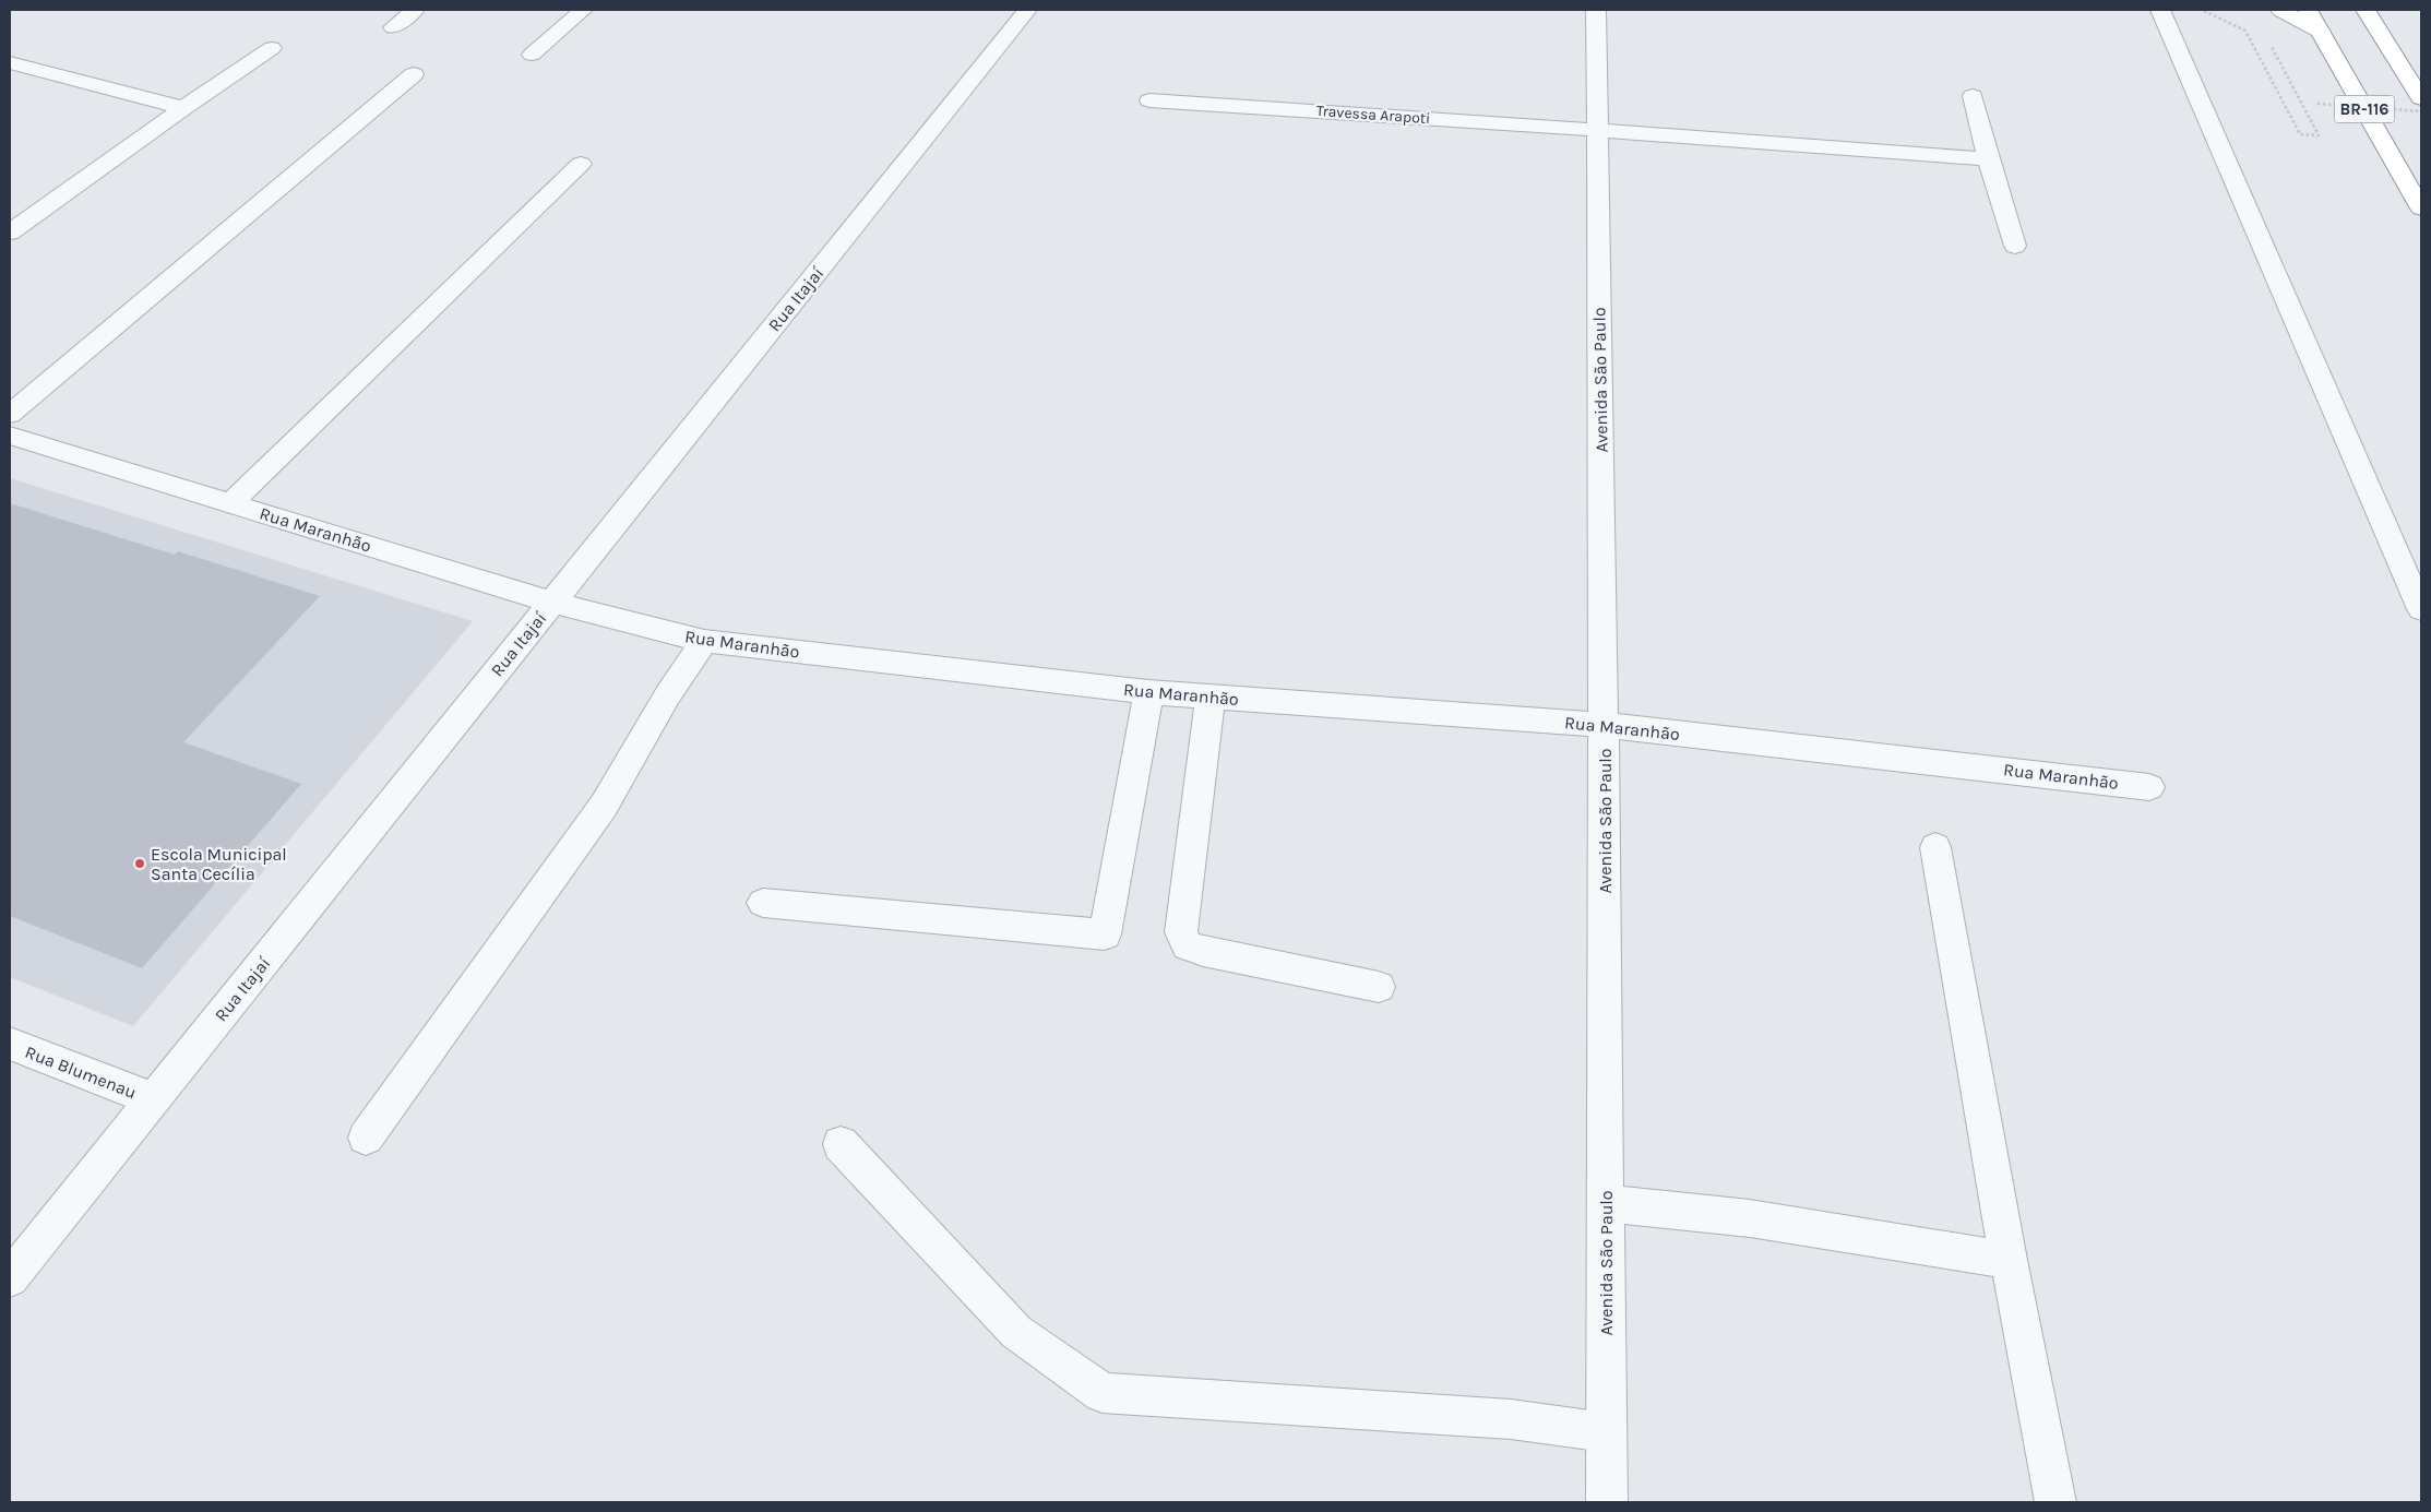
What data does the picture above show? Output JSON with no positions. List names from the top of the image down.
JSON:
{
  "streets": {
    "main road": ["BR-116"],
    "street": [
      "Travessa Arapoti",
      "Rua Itajaí",
      "Avenida São Paulo",
      "Rua Maranhão",
      "Rua Blumenau"
    ]
  },
  "crossings": [
    ["Travessa Arapoti", "Avenida São Paulo"],
    ["Rua Itajaí", "Rua Maranhão"],
    ["Rua Itajaí", "Rua Blumenau"],
    ["Avenida São Paulo", "Rua Maranhão"]
  ],
  "places": ["Escola Municipal Santa Cecília"]
}
